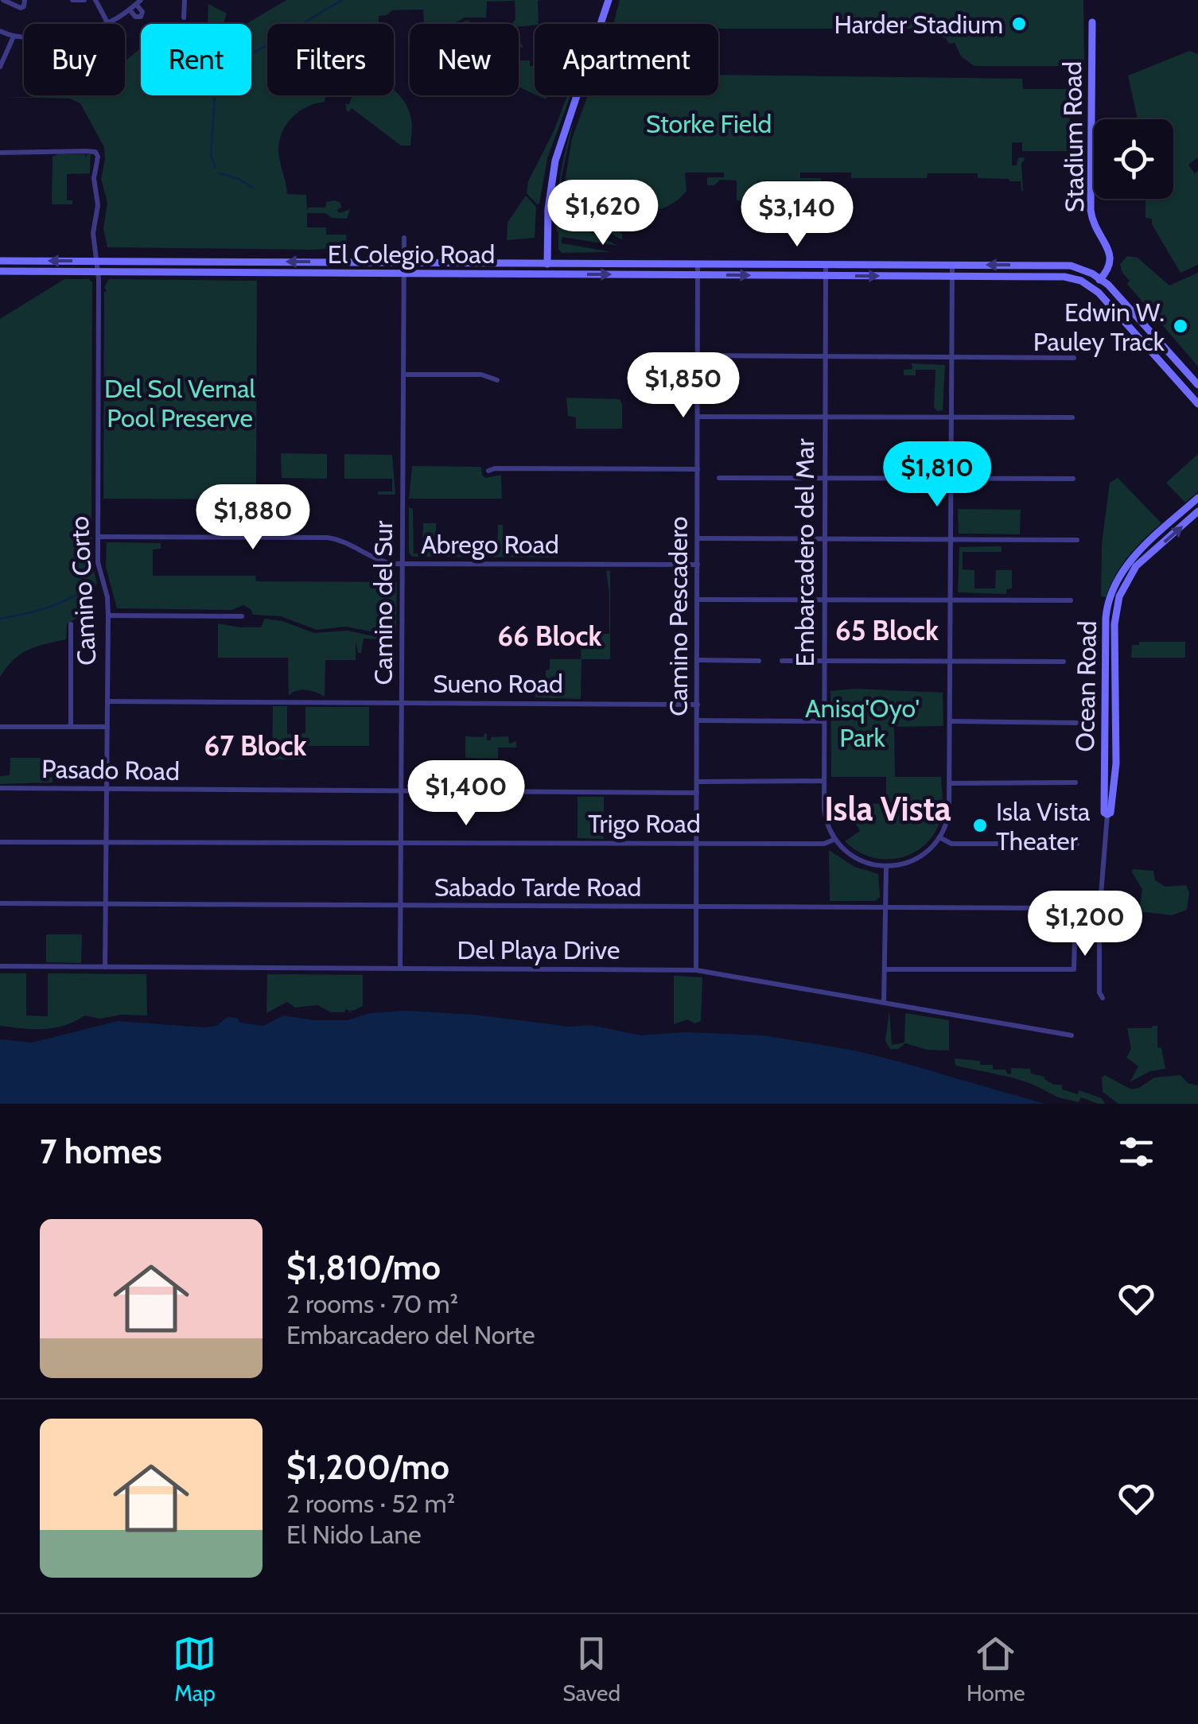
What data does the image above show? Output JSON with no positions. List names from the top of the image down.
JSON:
{
  "streets": {
    "main road": ["Stadium Road", "El Colegio Road", "Ocean Road"],
    "street": [
      "Abrego Road",
      "Embarcadero del Mar",
      "Camino Corto",
      "Camino del Sur",
      "Camino Pescadero",
      "Sueno Road",
      "Pasado Road",
      "Trigo Road",
      "Sabado Tarde Road",
      "Del Playa Drive"
    ]
  },
  "crossings": [
    ["Stadium Road", "El Colegio Road"],
    ["El Colegio Road", "Embarcadero del Mar"],
    ["El Colegio Road", "Camino Corto"],
    ["El Colegio Road", "Camino del Sur"],
    ["El Colegio Road", "Camino Pescadero"],
    ["Abrego Road", "Camino Corto"],
    ["Abrego Road", "Camino del Sur"],
    ["Abrego Road", "Camino Pescadero"],
    ["Embarcadero del Mar", "Trigo Road"],
    ["Camino Corto", "Sueno Road"],
    ["Camino Corto", "Pasado Road"],
    ["Camino Corto", "Trigo Road"],
    ["Camino Corto", "Sabado Tarde Road"],
    ["Camino Corto", "Del Playa Drive"],
    ["Camino del Sur", "Sueno Road"],
    ["Camino del Sur", "Pasado Road"],
    ["Camino del Sur", "Trigo Road"],
    ["Camino del Sur", "Sabado Tarde Road"],
    ["Camino del Sur", "Del Playa Drive"],
    ["Camino Pescadero", "Sueno Road"],
    ["Camino Pescadero", "Pasado Road"],
    ["Camino Pescadero", "Trigo Road"],
    ["Camino Pescadero", "Sabado Tarde Road"],
    ["Camino Pescadero", "Del Playa Drive"]
  ],
  "districts": [
    "65 Block",
    "66 Block",
    "67 Block",
    "Isla Vista"
  ],
  "parks": ["Storke Field", "Del Sol Vernal Pool Preserve", "Anisq'Oyo' Park"],
  "places": ["Harder Stadium", "Edwin W. Pauley Track", "Isla Vista Theater"],
  "page": {
    "chip": [
      "Buy",
      "Rent",
      "Filters",
      "New",
      "Apartment"
    ],
    "price": [
      "$1,620",
      "$3,140",
      "$1,850",
      "$1,810",
      "$1,880",
      "$1,400",
      "$1,200"
    ],
    "heading": "7 homes",
    "list": [
      {
        "name": "$1,810/mo",
        "note": "2 rooms · 70 m² · Embarcadero del Norte"
      },
      {
        "name": "$1,200/mo",
        "note": "2 rooms · 52 m² · El Nido Lane"
      }
    ],
    "tabs": ["Map", "Saved", "Home"]
  }
}
